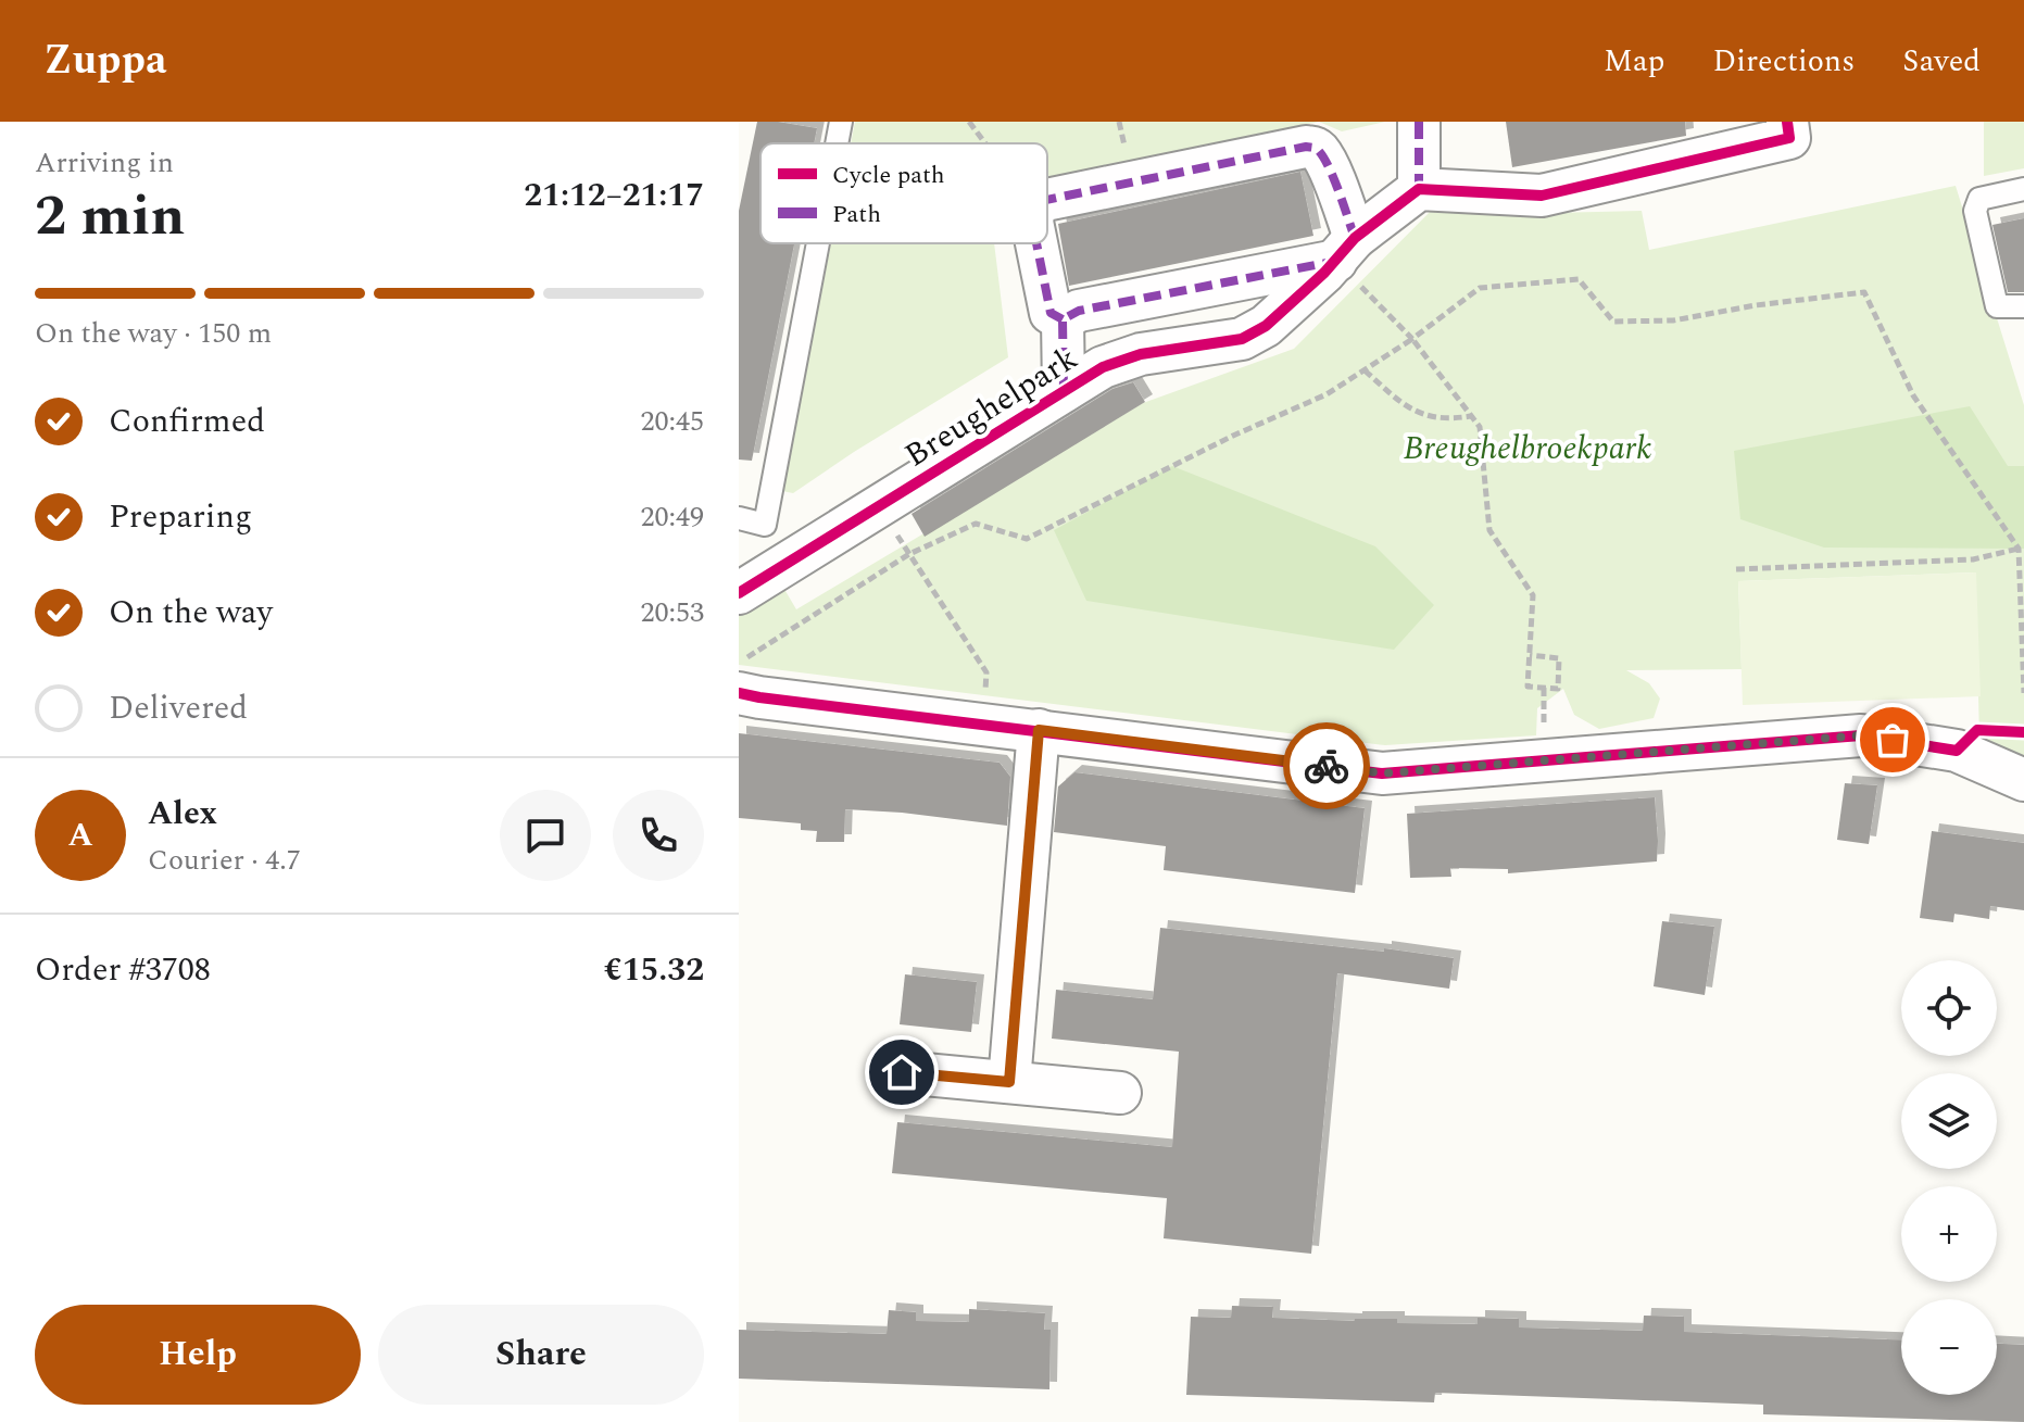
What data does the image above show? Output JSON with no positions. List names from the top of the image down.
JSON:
{
  "streets": {
    "street": ["Breughelpark"]
  },
  "parks": ["Breughelbroekpark"],
  "legend": ["Cycle path", "Path"],
  "page": {
    "header": "Zuppa",
    "nav": ["Map", "Directions", "Saved"],
    "heading": ["2 min", "Arriving in", "21:12–21:17"],
    "panel": [
      "Alex",
      "Courier · 4.7",
      "Order #3708",
      "€15.32"
    ],
    "bar": "On the way · 150 m",
    "list": [
      ["Confirmed", "20:45"],
      ["Preparing", "20:49"],
      ["On the way", "20:53"],
      "Delivered"
    ],
    "round": "A",
    "map_buttons": ["+", "−"],
    "buttons": ["Help", "Share"]
  }
}
